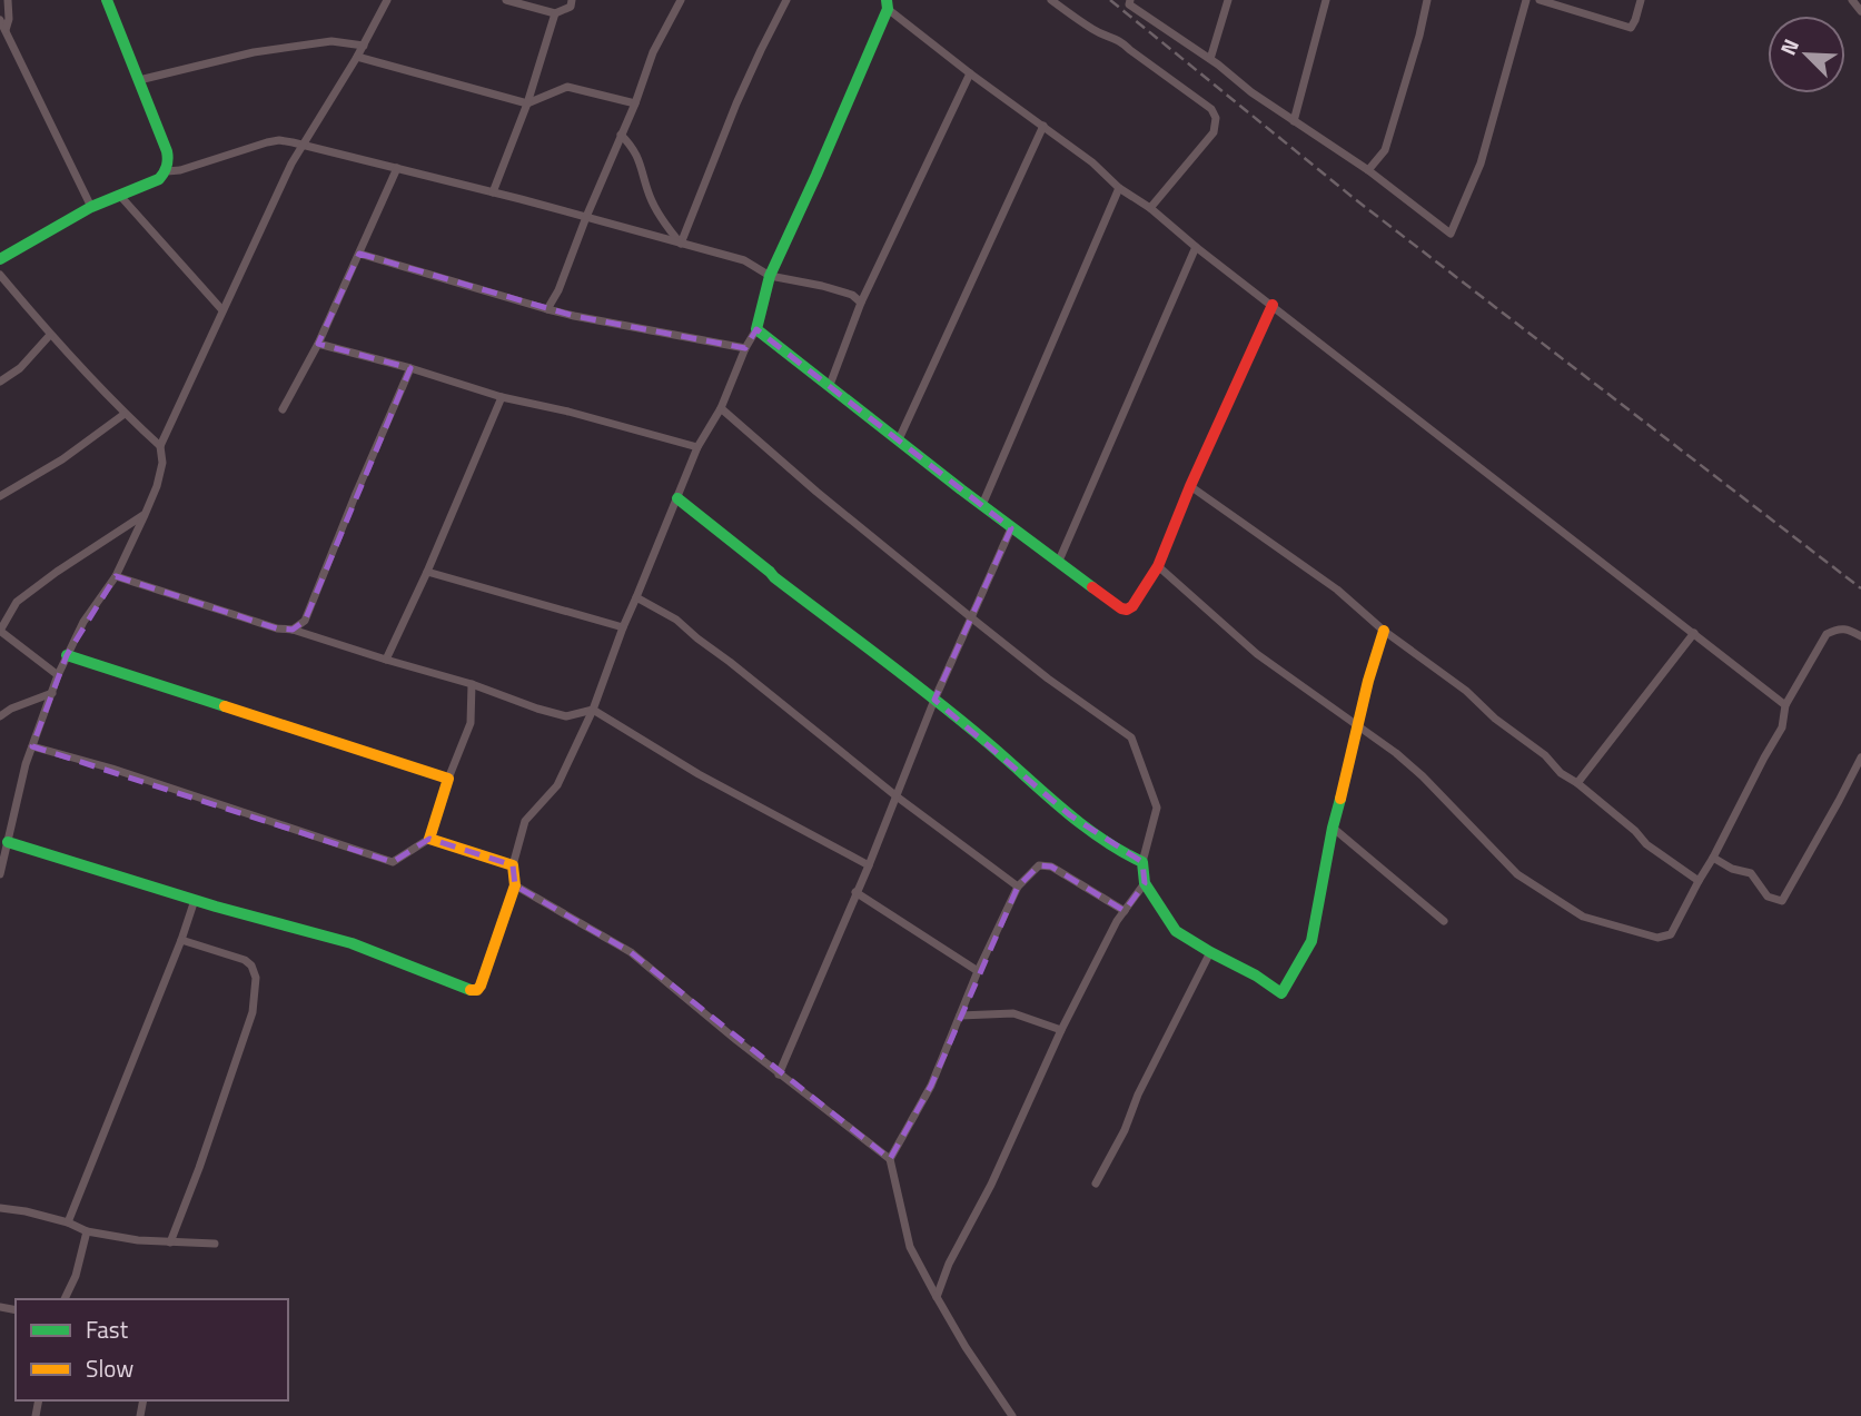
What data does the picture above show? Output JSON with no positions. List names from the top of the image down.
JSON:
{
  "legend": ["Fast", "Slow"],
  "north": "top left"
}
